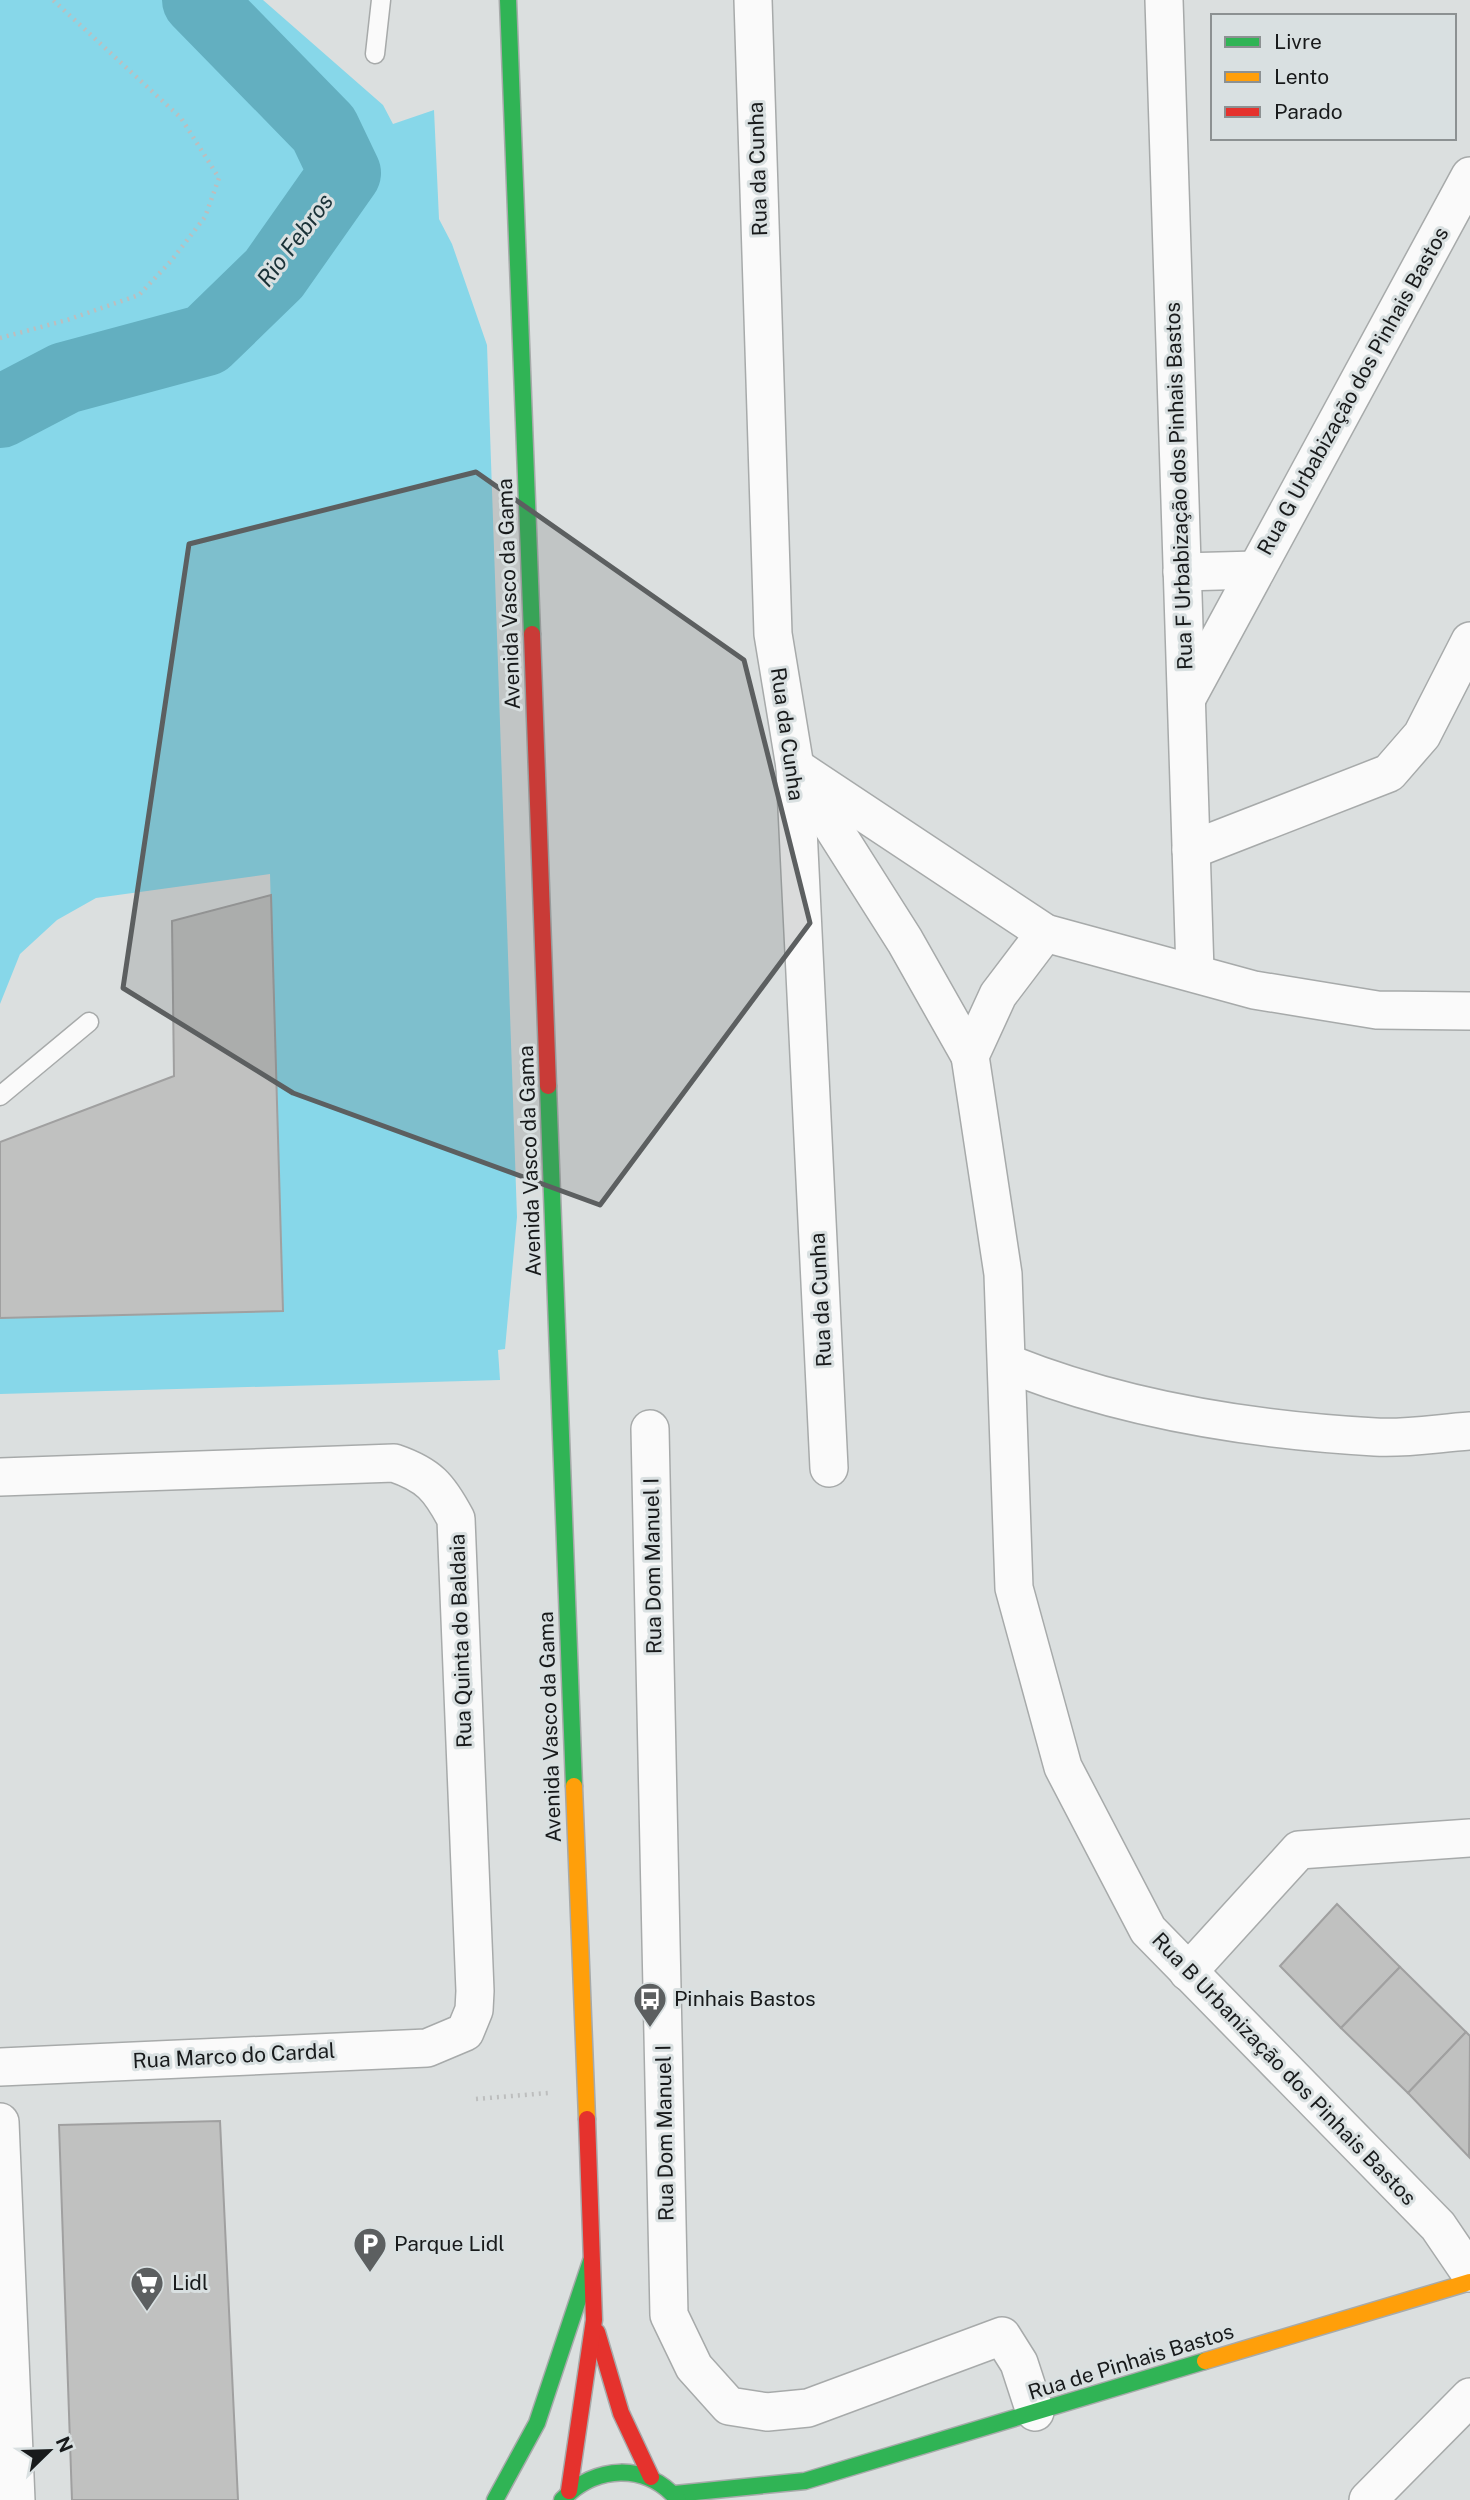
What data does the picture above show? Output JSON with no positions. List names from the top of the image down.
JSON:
{
  "streets": {
    "main road": ["Avenida Vasco da Gama", "Rua de Pinhais Bastos"],
    "street": [
      "Rua da Cunha",
      "Rua G Urbabização dos Pinhais Bastos",
      "Rua F Urbabização dos Pinhais Bastos",
      "Rua Dom Manuel I",
      "Rua Quinta do Baldaia",
      "Rua Marco do Cardal",
      "Rua B Urbanização dos Pinhais Bastos"
    ]
  },
  "crossings": [
    ["Rua G Urbabização dos Pinhais Bastos", "Rua F Urbabização dos Pinhais Bastos"],
    ["Avenida Vasco da Gama", "Rua de Pinhais Bastos"],
    ["Rua Dom Manuel I", "Rua de Pinhais Bastos"],
    ["Rua Quinta do Baldaia", "Rua Marco do Cardal"]
  ],
  "water": ["Rio Febros"],
  "places": {
    "bus stop": ["Pinhais Bastos"],
    "parking": ["Parque Lidl"],
    "supermarket": ["Lidl"]
  },
  "legend": ["Livre", "Lento", "Parado"],
  "north": "top right"
}
